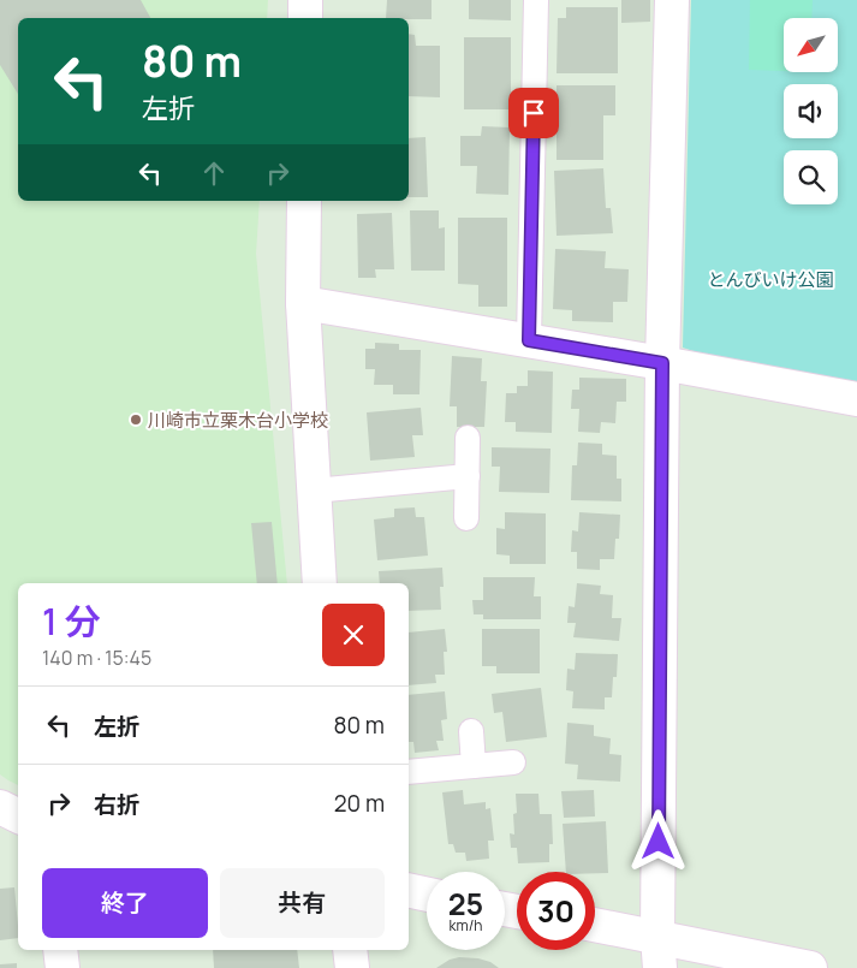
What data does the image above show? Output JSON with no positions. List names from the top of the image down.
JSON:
{
  "parks": ["とんびいけ公園"],
  "places": ["川崎市立栗木台小学校"],
  "north": "bottom left",
  "page": {
    "turn": ["80 m", "左折"],
    "heading": ["1 分", "140 m · 15:45"],
    "list": [
      {
        "name": "左折",
        "value": "80 m"
      },
      {
        "name": "右折",
        "value": "20 m"
      }
    ],
    "buttons": ["終了", "共有"],
    "speed": "25 km/h",
    "limit": "30"
  }
}
